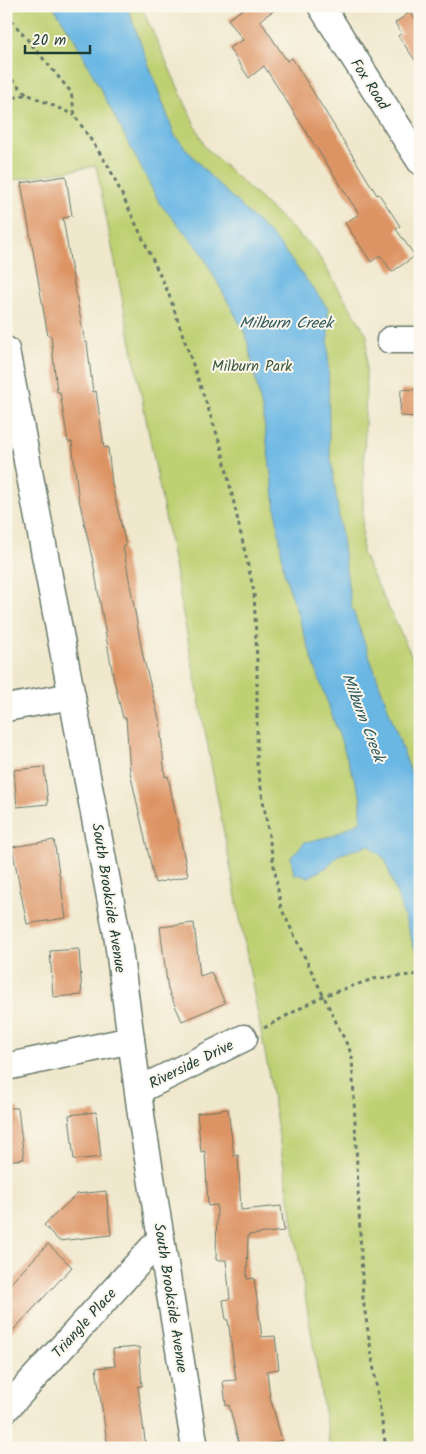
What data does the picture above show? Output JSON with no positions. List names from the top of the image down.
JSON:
{
  "streets": {
    "street": [
      "Fox Road",
      "South Brookside Avenue",
      "Riverside Drive",
      "Triangle Place"
    ]
  },
  "crossings": [
    ["South Brookside Avenue", "Riverside Drive"],
    ["South Brookside Avenue", "Triangle Place"]
  ],
  "water": ["Milburn Creek"],
  "parks": ["Milburn Park"],
  "scale_bar": "20 m"
}
